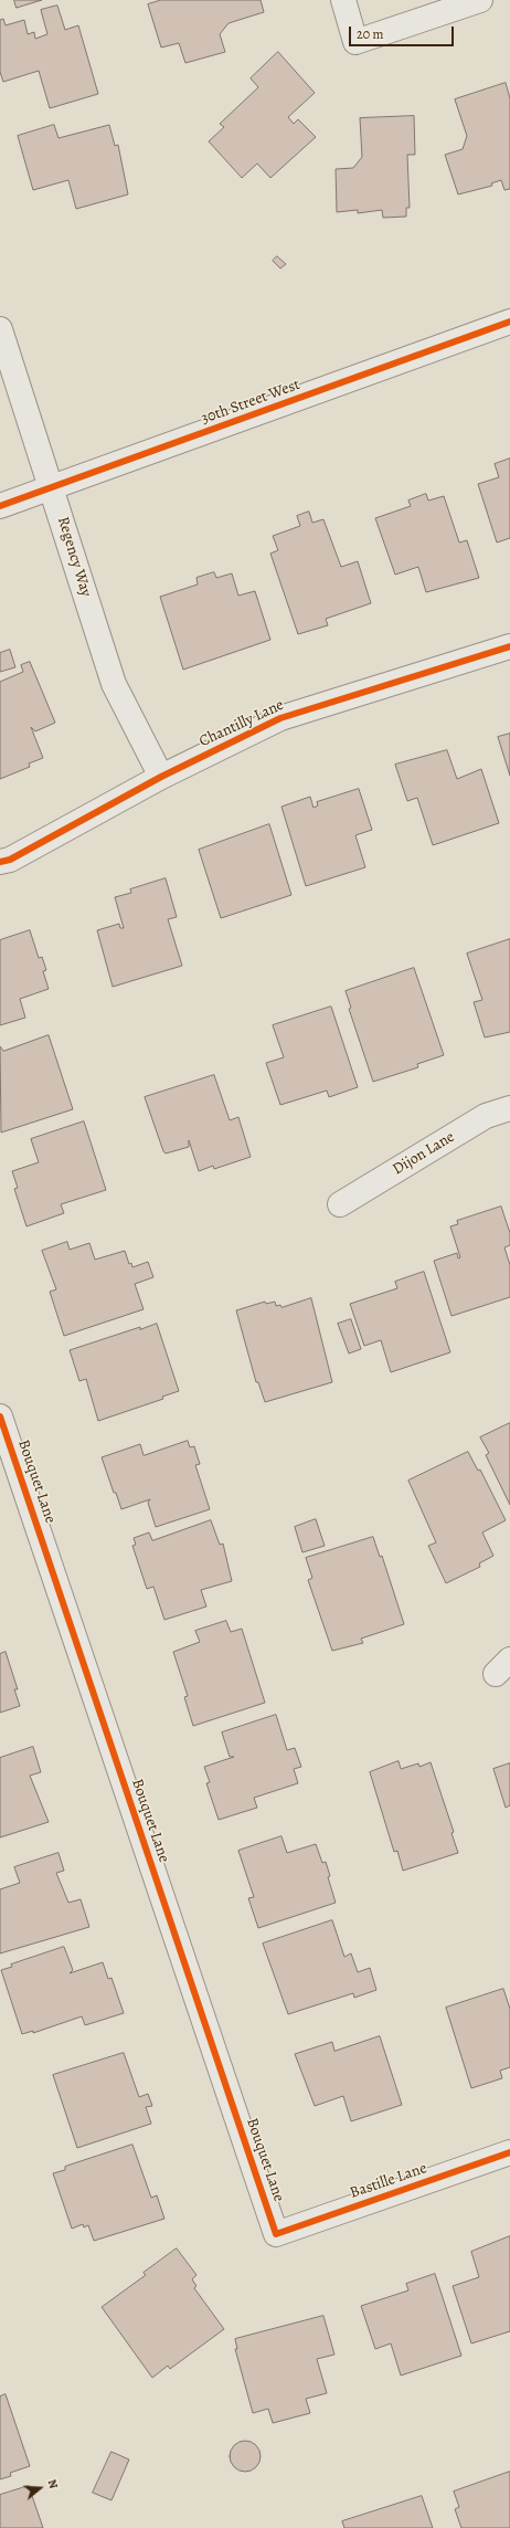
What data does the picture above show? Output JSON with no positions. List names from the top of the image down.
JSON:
{
  "streets": {
    "street": [
      "30th Street West",
      "Regency Way",
      "Chantilly Lane",
      "Dijon Lane",
      "Bouquet Lane",
      "Bastille Lane"
    ]
  },
  "crossings": [
    ["30th Street West", "Regency Way"],
    ["Regency Way", "Chantilly Lane"],
    ["Bouquet Lane", "Bastille Lane"]
  ],
  "scale_bar": "20 m",
  "north": "right"
}
